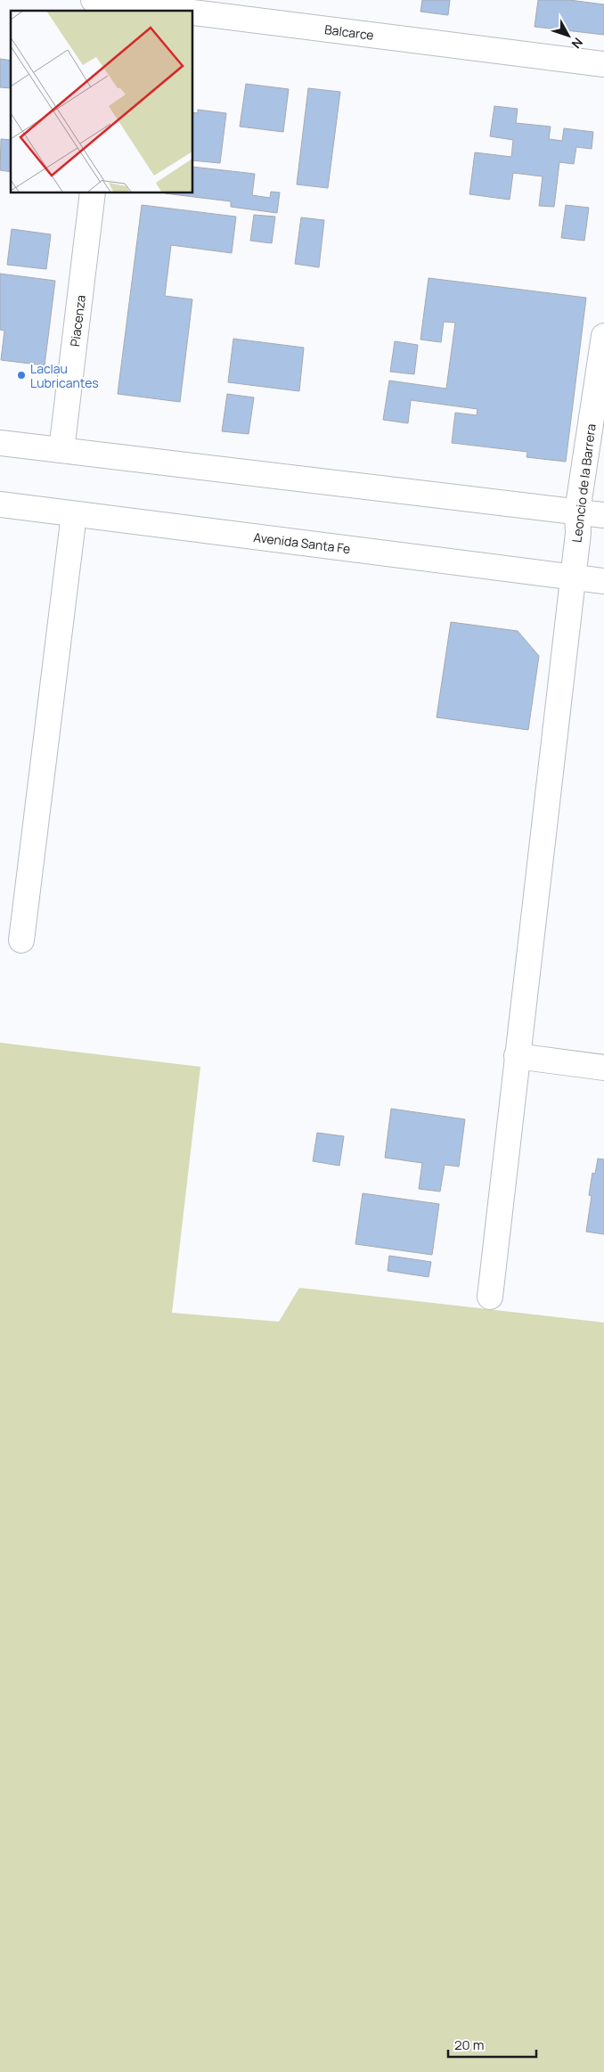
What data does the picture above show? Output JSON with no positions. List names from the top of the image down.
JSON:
{
  "streets": {
    "street": [
      "Balcarce",
      "Piacenza",
      "Leoncio de la Barrera",
      "Avenida Santa Fe"
    ]
  },
  "crossings": [
    ["Leoncio de la Barrera", "Avenida Santa Fe"]
  ],
  "places": ["Laclau Lubricantes"],
  "scale_bar": "20 m",
  "north": "bottom right"
}
